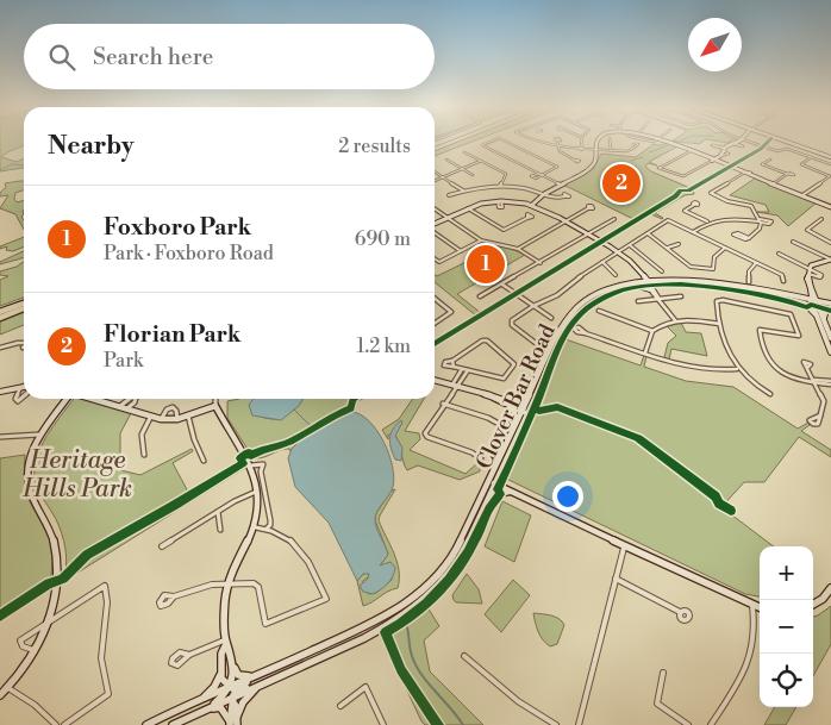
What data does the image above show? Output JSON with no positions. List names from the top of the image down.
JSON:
{
  "streets": {
    "main road": ["Clover Bar Road"]
  },
  "parks": ["Heritage Hills Park"],
  "north": "bottom left",
  "page": {
    "search": "Search here",
    "heading": ["Nearby", "2 results"],
    "pins": ["2", "1"],
    "list": [
      {
        "mark": "1",
        "name": "Foxboro Park",
        "note": "Park · Foxboro Road",
        "value": "690 m"
      },
      {
        "mark": "2",
        "name": "Florian Park",
        "note": "Park",
        "value": "1.2 km"
      }
    ],
    "map_buttons": ["+", "−"]
  }
}
